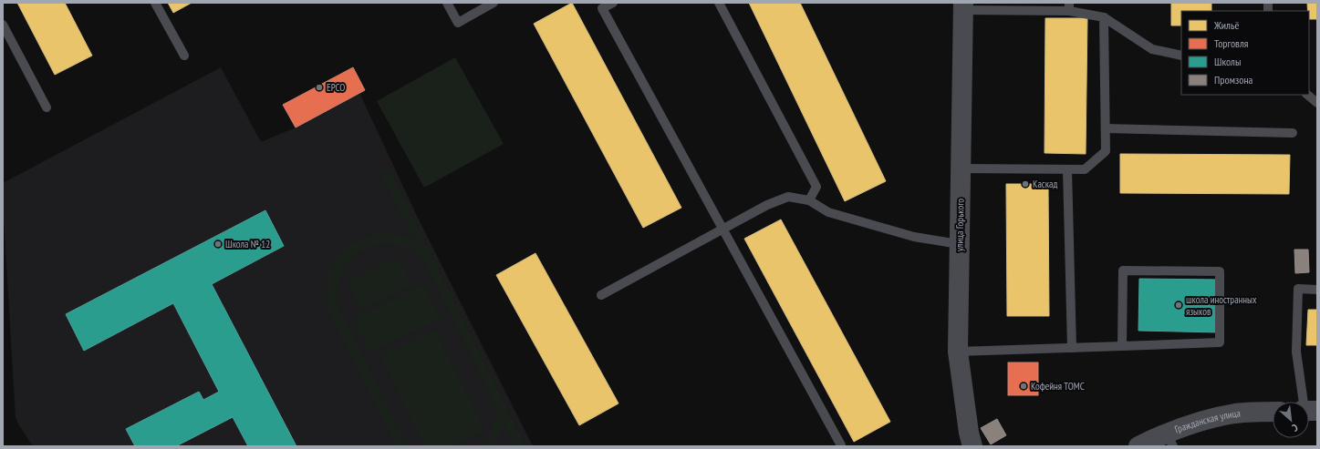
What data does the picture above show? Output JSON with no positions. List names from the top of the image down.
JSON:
{
  "streets": {
    "street": ["улица Горького", "Гражданская улица"]
  },
  "places": [
    "ЕРСО",
    "Каскад",
    "Школа № 12",
    "школа иностранных языков",
    "Кофейня ТОМС"
  ],
  "legend": [
    "Жильё",
    "Торговля",
    "Школы",
    "Промзона"
  ],
  "north": "bottom right"
}
